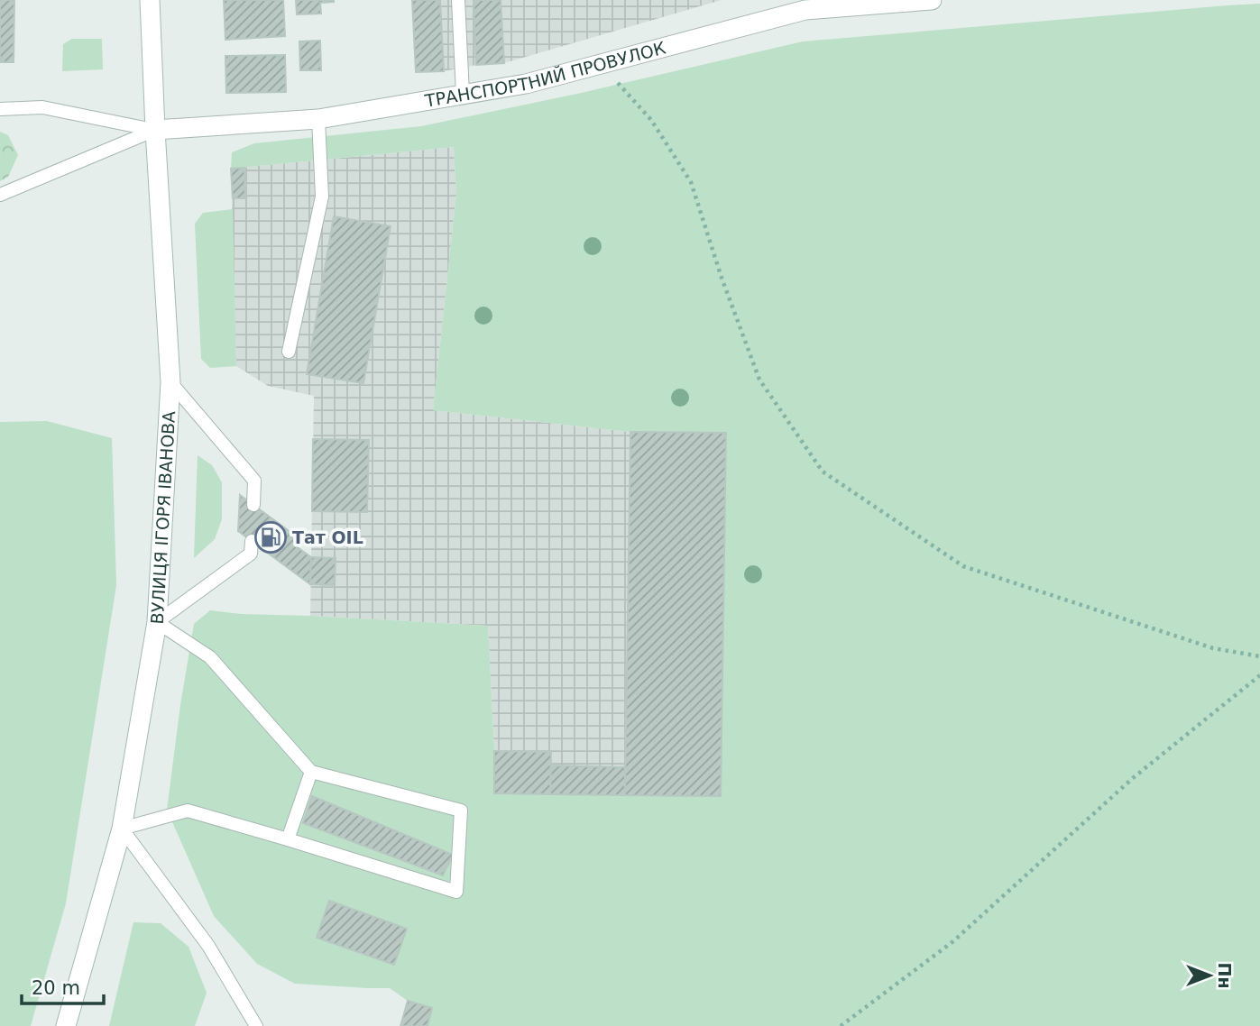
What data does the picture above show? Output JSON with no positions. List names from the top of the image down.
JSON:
{
  "streets": {
    "street": ["ТРАНСПОРТНИЙ ПРОВУЛОК", "ВУЛИЦЯ ІГОРЯ ІВАНОВА"]
  },
  "crossings": [
    ["ТРАНСПОРТНИЙ ПРОВУЛОК", "ВУЛИЦЯ ІГОРЯ ІВАНОВА"]
  ],
  "places": {
    "fuel station": ["Тат OIL"]
  },
  "scale_bar": "20 m",
  "north": "right"
}
